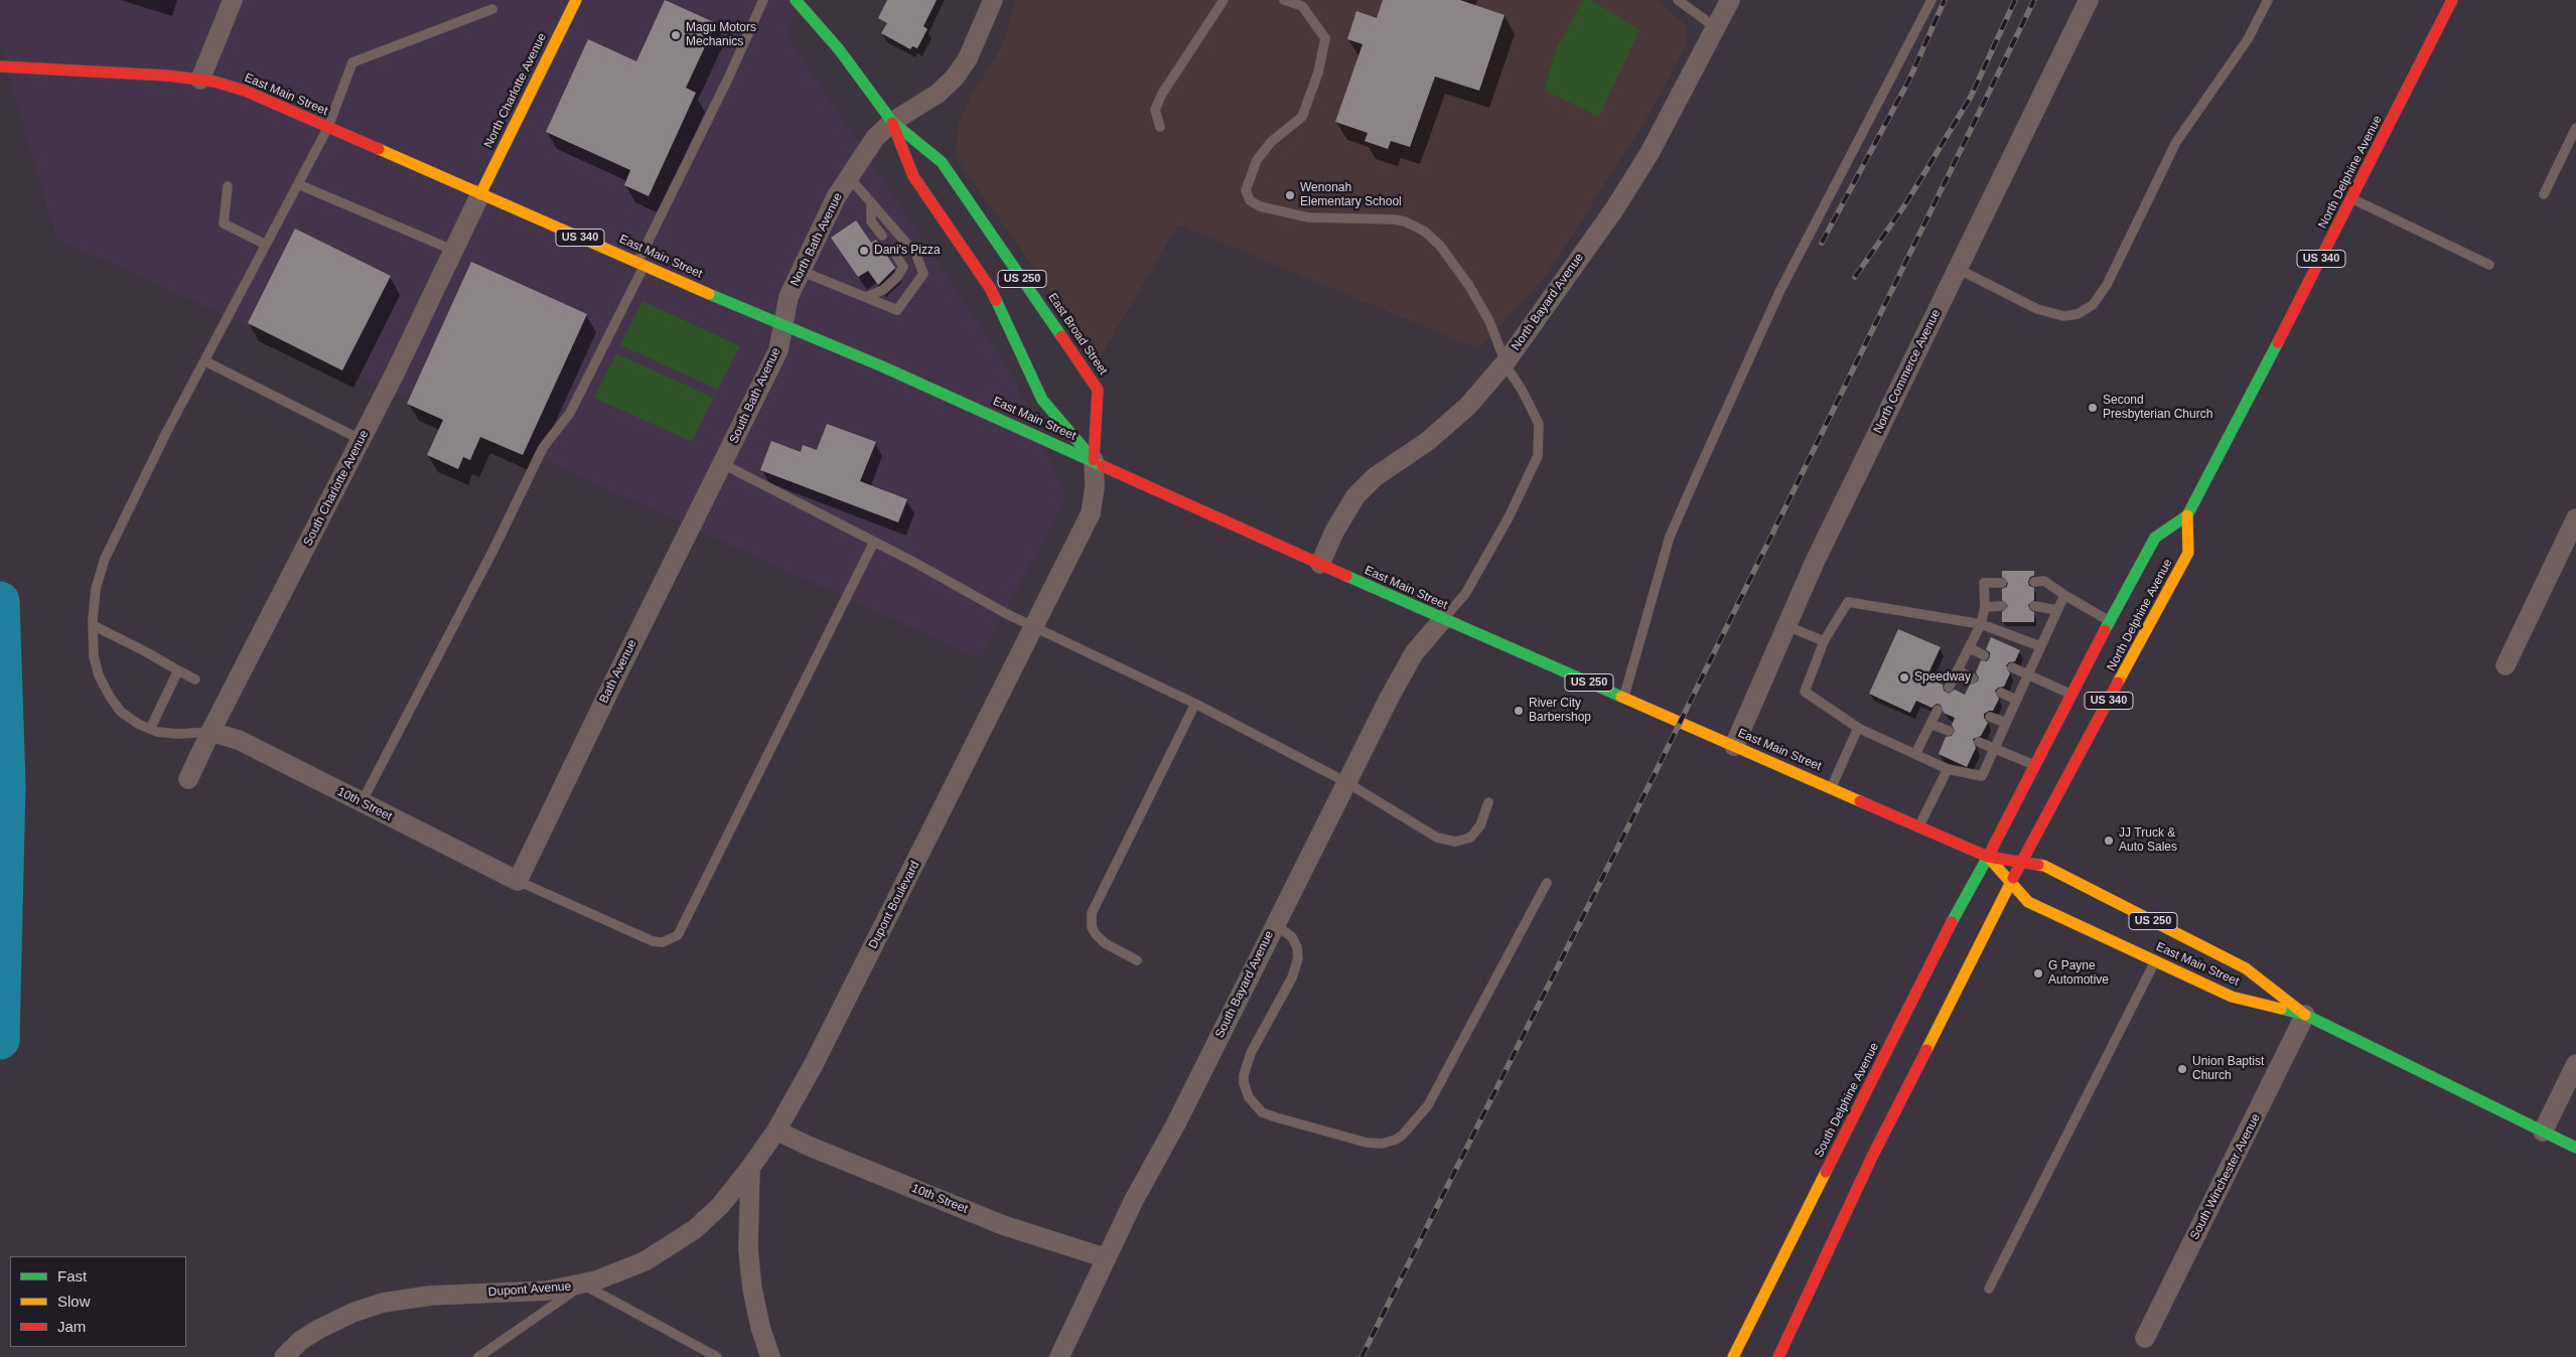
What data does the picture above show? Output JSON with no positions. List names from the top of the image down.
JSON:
{
  "streets": {
    "main road": [
      "North Charlotte Avenue",
      "East Main Street",
      "North Delphine Avenue",
      "US 340",
      "US 250",
      "East Broad Street",
      "South Delphine Avenue"
    ],
    "street": [
      "North Bath Avenue",
      "North Bayard Avenue",
      "North Commerce Avenue",
      "South Bath Avenue",
      "South Charlotte Avenue",
      "Bath Avenue",
      "10th Street",
      "Dupont Boulevard",
      "South Bayard Avenue",
      "South Winchester Avenue",
      "Dupont Avenue"
    ]
  },
  "crossings": [
    ["North Charlotte Avenue", "East Main Street"],
    ["North Charlotte Avenue", "South Charlotte Avenue"],
    ["East Main Street", "North Delphine Avenue"],
    ["East Main Street", "North Bath Avenue"],
    ["East Main Street", "North Bayard Avenue"],
    ["East Main Street", "East Broad Street"],
    ["East Main Street", "North Commerce Avenue"],
    ["East Main Street", "South Bath Avenue"],
    ["East Main Street", "South Charlotte Avenue"],
    ["East Main Street", "Dupont Boulevard"],
    ["East Main Street", "South Bayard Avenue"],
    ["East Main Street", "South Delphine Avenue"],
    ["East Main Street", "South Winchester Avenue"],
    ["North Delphine Avenue", "South Delphine Avenue"],
    ["North Bath Avenue", "East Broad Street"],
    ["North Bath Avenue", "South Bath Avenue"],
    ["East Broad Street", "Dupont Boulevard"],
    ["South Bath Avenue", "Bath Avenue"],
    ["South Charlotte Avenue", "10th Street"],
    ["Bath Avenue", "10th Street"],
    ["10th Street", "Dupont Boulevard"],
    ["10th Street", "South Bayard Avenue"],
    ["Dupont Boulevard", "Dupont Avenue"]
  ],
  "places": [
    "Magu Motors Mechanics",
    "Wenonah Elementary School",
    "Dani's Pizza",
    "Second Presbyterian Church",
    "Speedway",
    "River City Barbershop",
    "JJ Truck & Auto Sales",
    "G Payne Automotive",
    "Union Baptist Church"
  ],
  "legend": ["Fast", "Slow", "Jam"]
}
